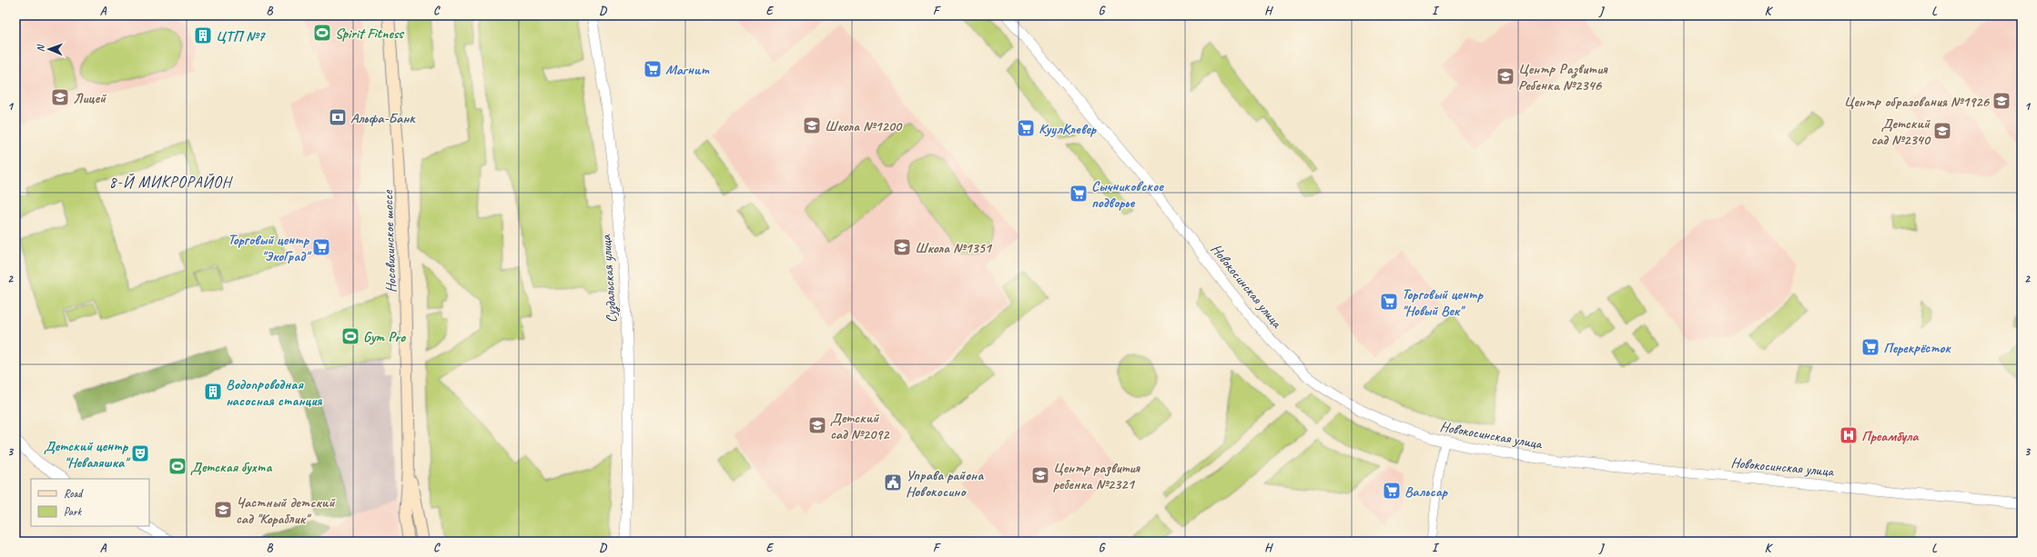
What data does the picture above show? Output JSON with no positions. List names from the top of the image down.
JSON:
{
  "streets": {
    "main road": ["Носовихинское шоссе"],
    "street": ["Суздальская улица", "Новокосинская улица"]
  },
  "districts": ["8-Й МИКРОРАЙОН"],
  "places": {
    "sports": ["Spirit Fitness", "Gym Pro", "Детская бухта"],
    "building": ["ЦТП №7", "Водопроводная насосная станция"],
    "supermarket": [
      "Магнит",
      "КуулКлевер",
      "Сычниковское подворье",
      "Торговый центр \"ЭкоГрад\"",
      "Торговый центр \"Новый Век\"",
      "Перекрёсток",
      "Вальсар"
    ],
    "school or university": [
      "Центр Развития Ребенка №2346",
      "Лицей",
      "Центр образования №1926",
      "Школа №1200",
      "Детский сад №2340",
      "Школа №1351",
      "Детский сад №2092",
      "Центр развития ребенка №2321",
      "Частный детский сад \"Кораблик\""
    ],
    "bank": ["Альфа-Банк"],
    "hospital": ["Преамбула"],
    "theatre": ["Детский центр \"Неваляшка\""],
    "public building": ["Управа района Новокосино"]
  },
  "legend": ["Road", "Park"],
  "north": "left",
  "grid": {
    "columns": [
      "A",
      "B",
      "C",
      "D",
      "E",
      "F",
      "G",
      "H",
      "I",
      "J",
      "K",
      "L"
    ],
    "rows": ["1", "2", "3"]
  }
}
